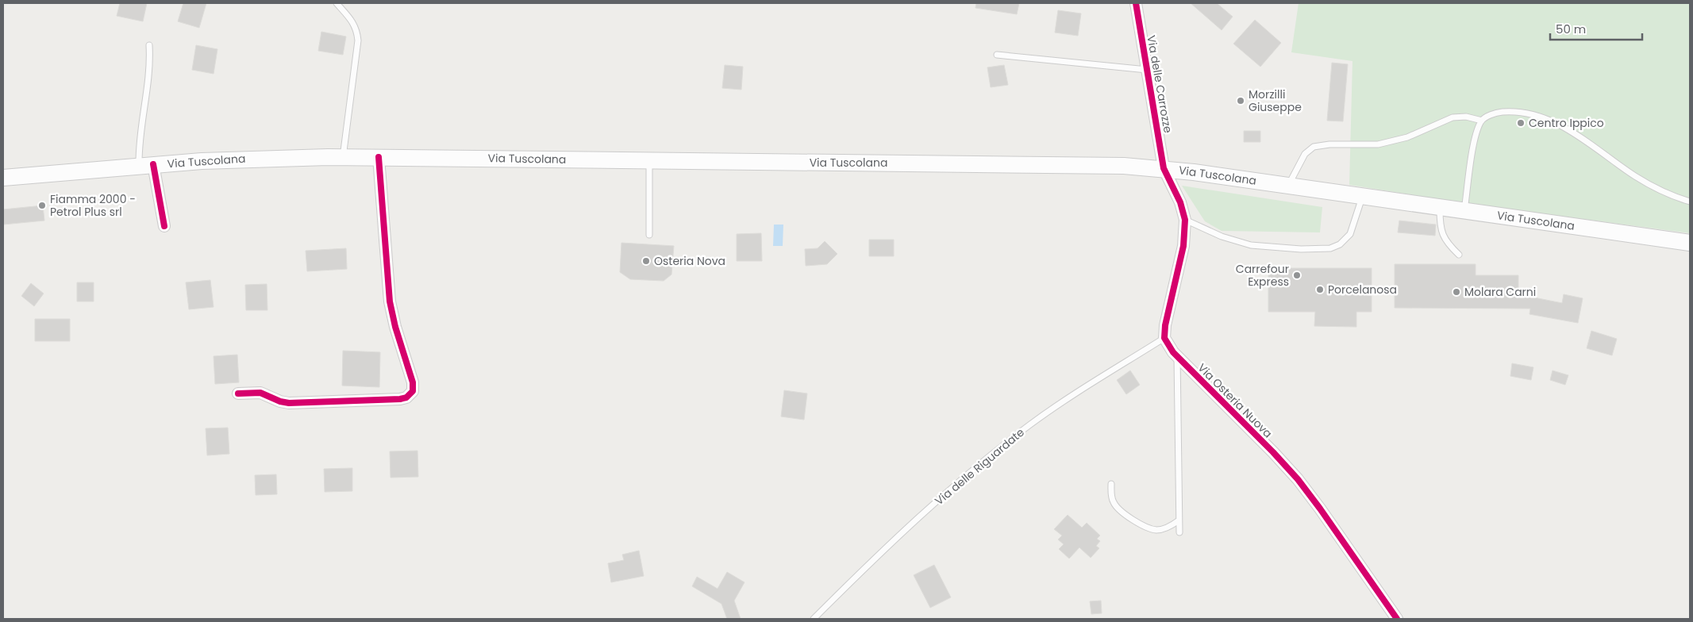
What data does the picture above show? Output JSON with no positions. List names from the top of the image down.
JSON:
{
  "streets": {
    "main road": ["Via Tuscolana"],
    "street": ["Via delle Carrozze", "Via Osteria Nuova"],
    "lane": ["Via delle Riguardate"]
  },
  "crossings": [
    ["Via delle Carrozze", "Via Tuscolana"],
    ["Via Osteria Nuova", "Via delle Riguardate"]
  ],
  "places": [
    "Morzilli Giuseppe",
    "Centro Ippico",
    "Fiamma 2000 - Petrol Plus srl",
    "Osteria Nova",
    "Carrefour Express",
    "Porcelanosa",
    "Molara Carni"
  ],
  "scale_bar": "50 m"
}
